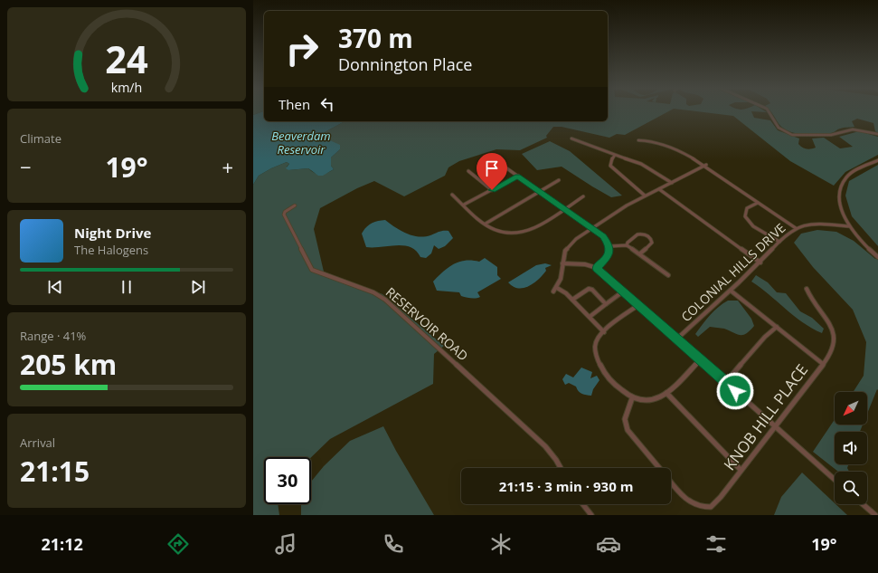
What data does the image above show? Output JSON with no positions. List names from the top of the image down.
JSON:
{
  "streets": {
    "street": ["COLONIAL HILLS DRIVE", "RESERVOIR ROAD", "KNOB HILL PLACE"]
  },
  "crossings": [
    ["COLONIAL HILLS DRIVE", "KNOB HILL PLACE"]
  ],
  "water": ["Beaverdam Reservoir"],
  "north": "bottom left",
  "page": {
    "turn": ["370 m", "Donnington Place"],
    "then": "Then",
    "tile": [
      "Climate",
      ["Range · 41%", "205 km"],
      ["Arrival", "21:15"]
    ],
    "heat": ["−", "19°", "+"],
    "song": ["Night Drive", "The Halogens"],
    "limit": "30",
    "trip": "21:15 · 3 min · 930 m",
    "tabs": ["21:12", "19°"],
    "gauge": ["24", "km/h"]
  }
}
